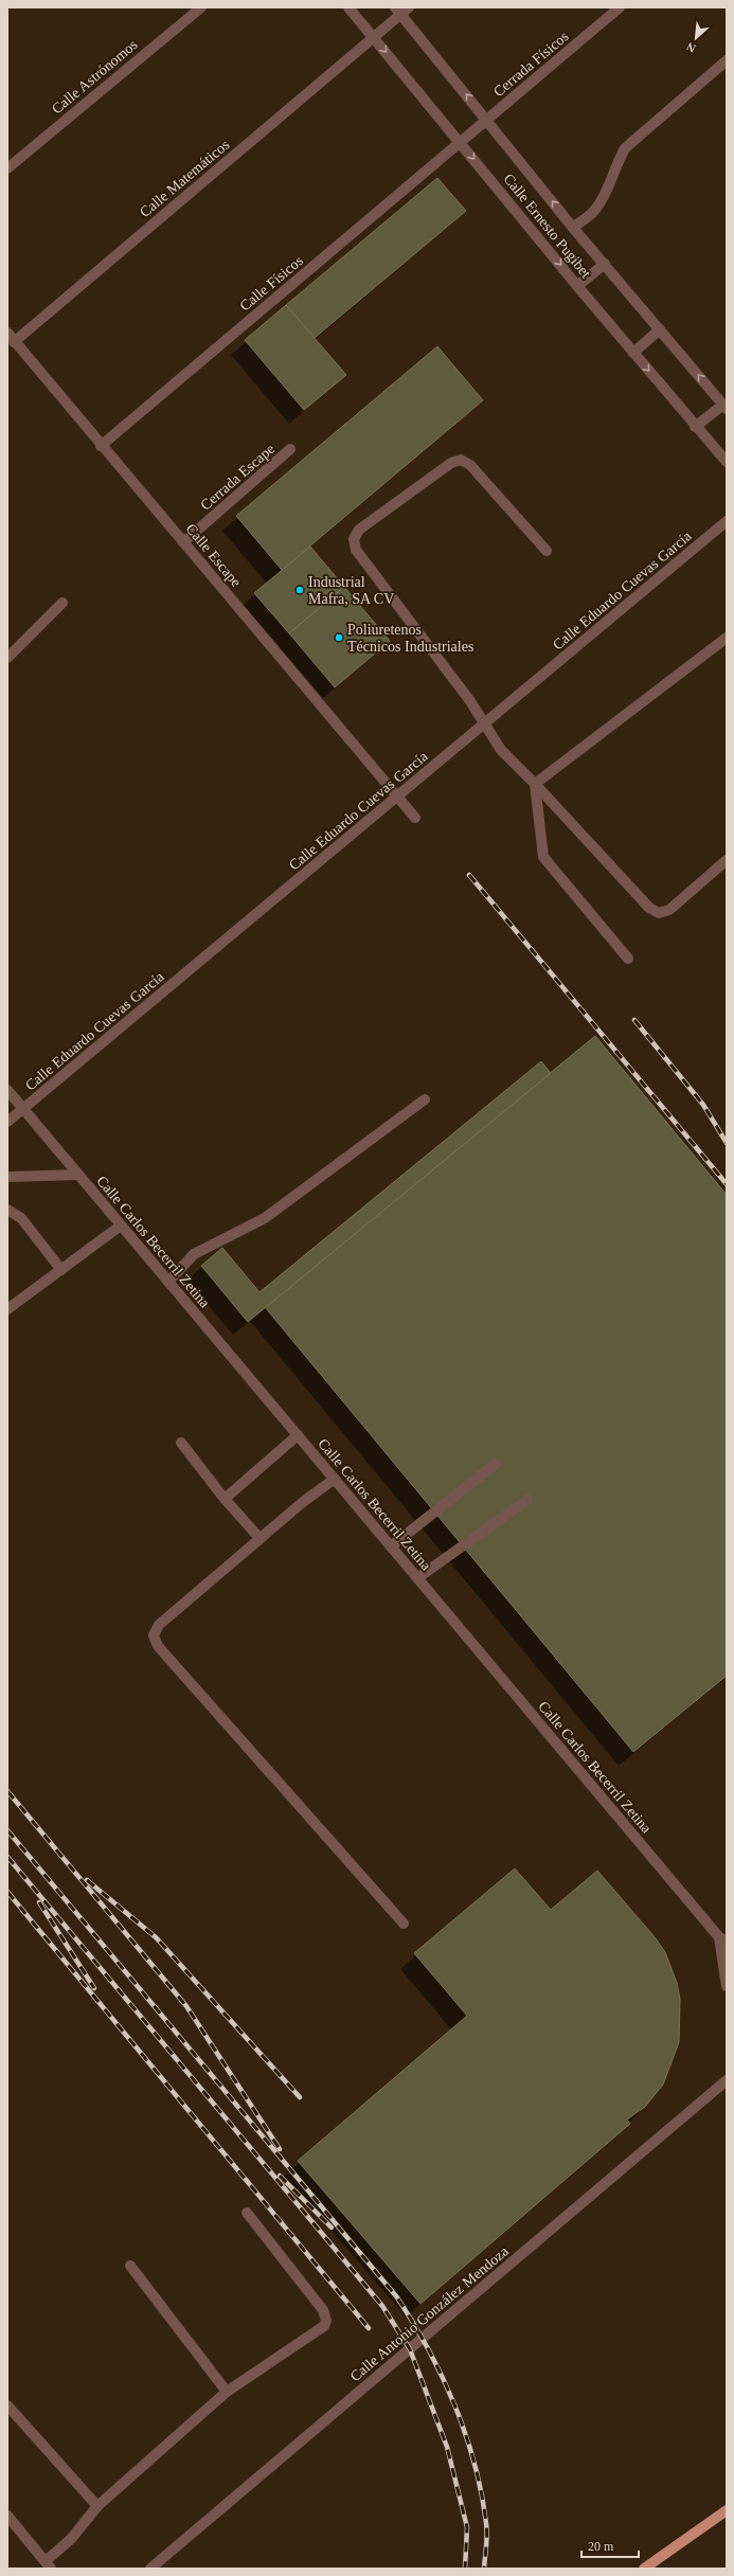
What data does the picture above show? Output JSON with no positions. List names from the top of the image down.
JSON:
{
  "streets": {
    "street": [
      "Cerrada Físicos",
      "Calle Astrónomos",
      "Calle Matemáticos",
      "Calle Ernesto Pugibet",
      "Calle Físicos",
      "Cerrada Escape",
      "Calle Escape",
      "Calle Eduardo Cuevas García",
      "Calle Carlos Becerril Zetina",
      "Calle Antonio González Mendoza"
    ]
  },
  "crossings": [
    ["Cerrada Físicos", "Calle Ernesto Pugibet"],
    ["Cerrada Físicos", "Calle Físicos"],
    ["Calle Matemáticos", "Calle Ernesto Pugibet"],
    ["Calle Matemáticos", "Calle Escape"],
    ["Calle Ernesto Pugibet", "Calle Físicos"],
    ["Calle Físicos", "Calle Escape"],
    ["Cerrada Escape", "Calle Escape"],
    ["Calle Escape", "Calle Eduardo Cuevas García"],
    ["Calle Eduardo Cuevas García", "Calle Carlos Becerril Zetina"]
  ],
  "places": ["Industrial Mafra, SA CV", "Poliuretenos Técnicos Industriales"],
  "scale_bar": "20 m",
  "north": "bottom left"
}
